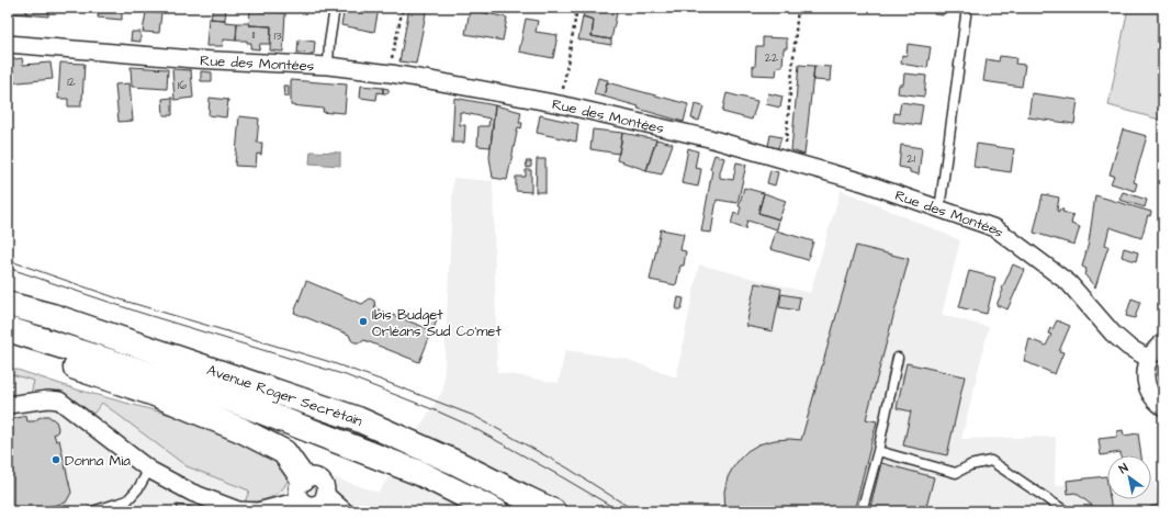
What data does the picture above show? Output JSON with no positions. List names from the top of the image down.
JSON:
{
  "streets": {
    "main road": ["Avenue Roger Secrétain"],
    "street": ["Rue des Montées"]
  },
  "places": ["Ibis Budget Orléans Sud Co'met", "Donna Mia"],
  "house_numbers": [
    "11",
    "13",
    "22",
    "12",
    "16",
    "21"
  ],
  "north": "top left"
}
